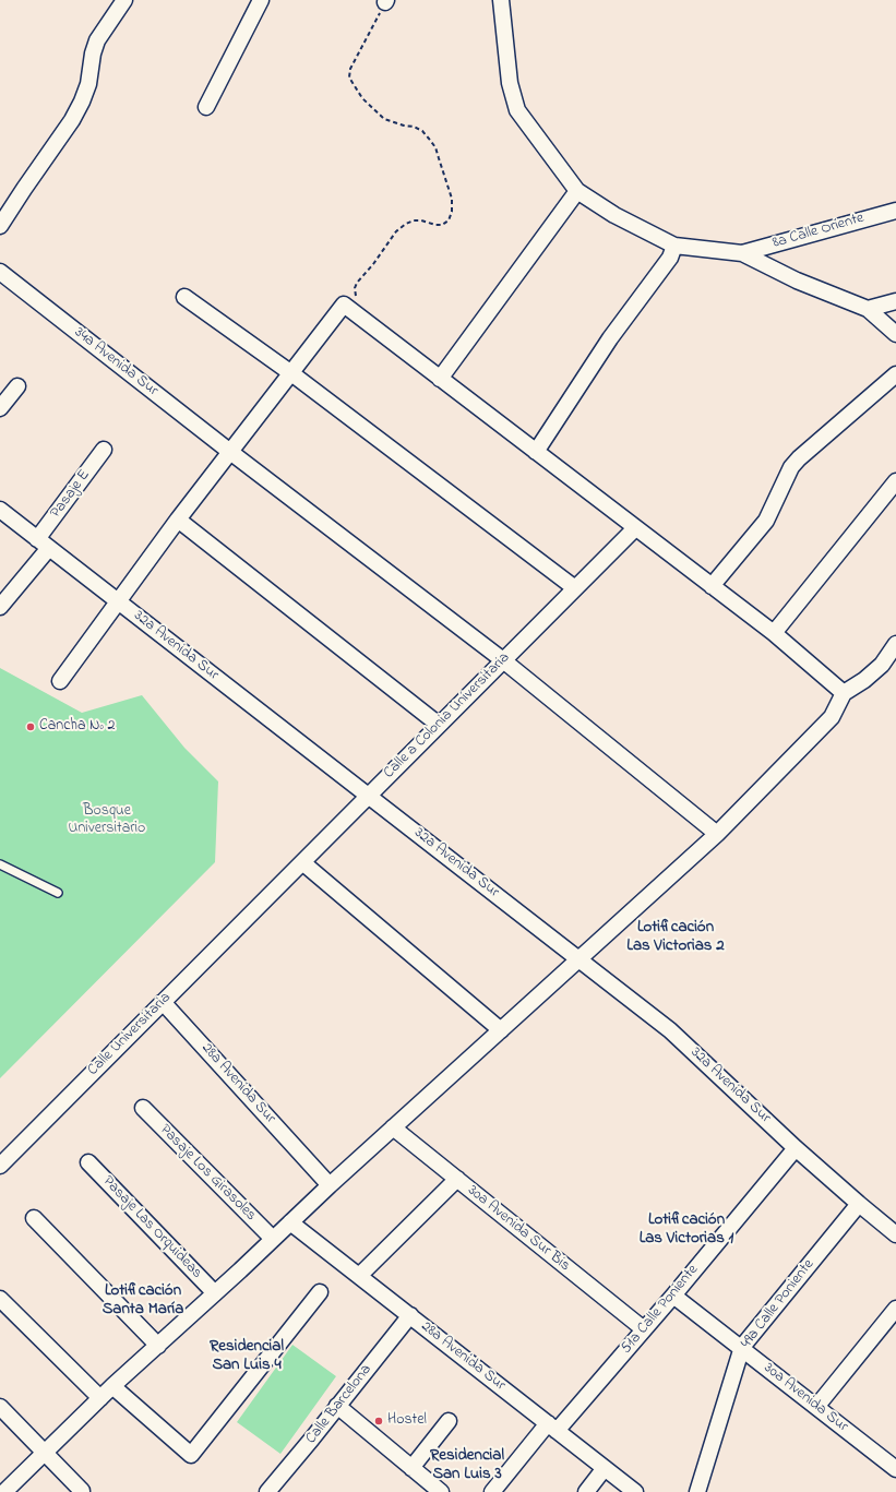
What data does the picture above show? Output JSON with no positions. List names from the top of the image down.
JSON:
{
  "streets": {
    "street": [
      "8a Calle Oriente",
      "34a Avenida Sur",
      "Pasaje E",
      "32a Avenida Sur",
      "Calle a Colonia Universitaria",
      "Calle Universitaria",
      "28a Avenida Sur",
      "Pasaje Los Girasoles",
      "Pasaje Las Orquideas",
      "30a Avenida Sur Bis",
      "49a Calle Poniente",
      "51a Calle Poniente",
      "30a Avenida Sur",
      "Calle Barcelona"
    ]
  },
  "crossings": [
    ["34a Avenida Sur", "Calle a Colonia Universitaria"],
    ["Pasaje E", "32a Avenida Sur"],
    ["32a Avenida Sur", "Calle a Colonia Universitaria"],
    ["32a Avenida Sur", "49a Calle Poniente"],
    ["32a Avenida Sur", "51a Calle Poniente"],
    ["Calle a Colonia Universitaria", "Calle Universitaria"],
    ["Calle Universitaria", "28a Avenida Sur"],
    ["28a Avenida Sur", "51a Calle Poniente"],
    ["28a Avenida Sur", "Calle Barcelona"],
    ["30a Avenida Sur Bis", "51a Calle Poniente"],
    ["49a Calle Poniente", "30a Avenida Sur"],
    ["51a Calle Poniente", "30a Avenida Sur"]
  ],
  "districts": [
    "Lotificación Las Victorias 2",
    "Lotificación Las Victorias 1",
    "Lotificación Santa María",
    "Residencial San Luis 4",
    "Residencial San Luis 3"
  ],
  "parks": ["Bosque Universitario"],
  "places": ["Cancha Nº 2", "Hostel"]
}
